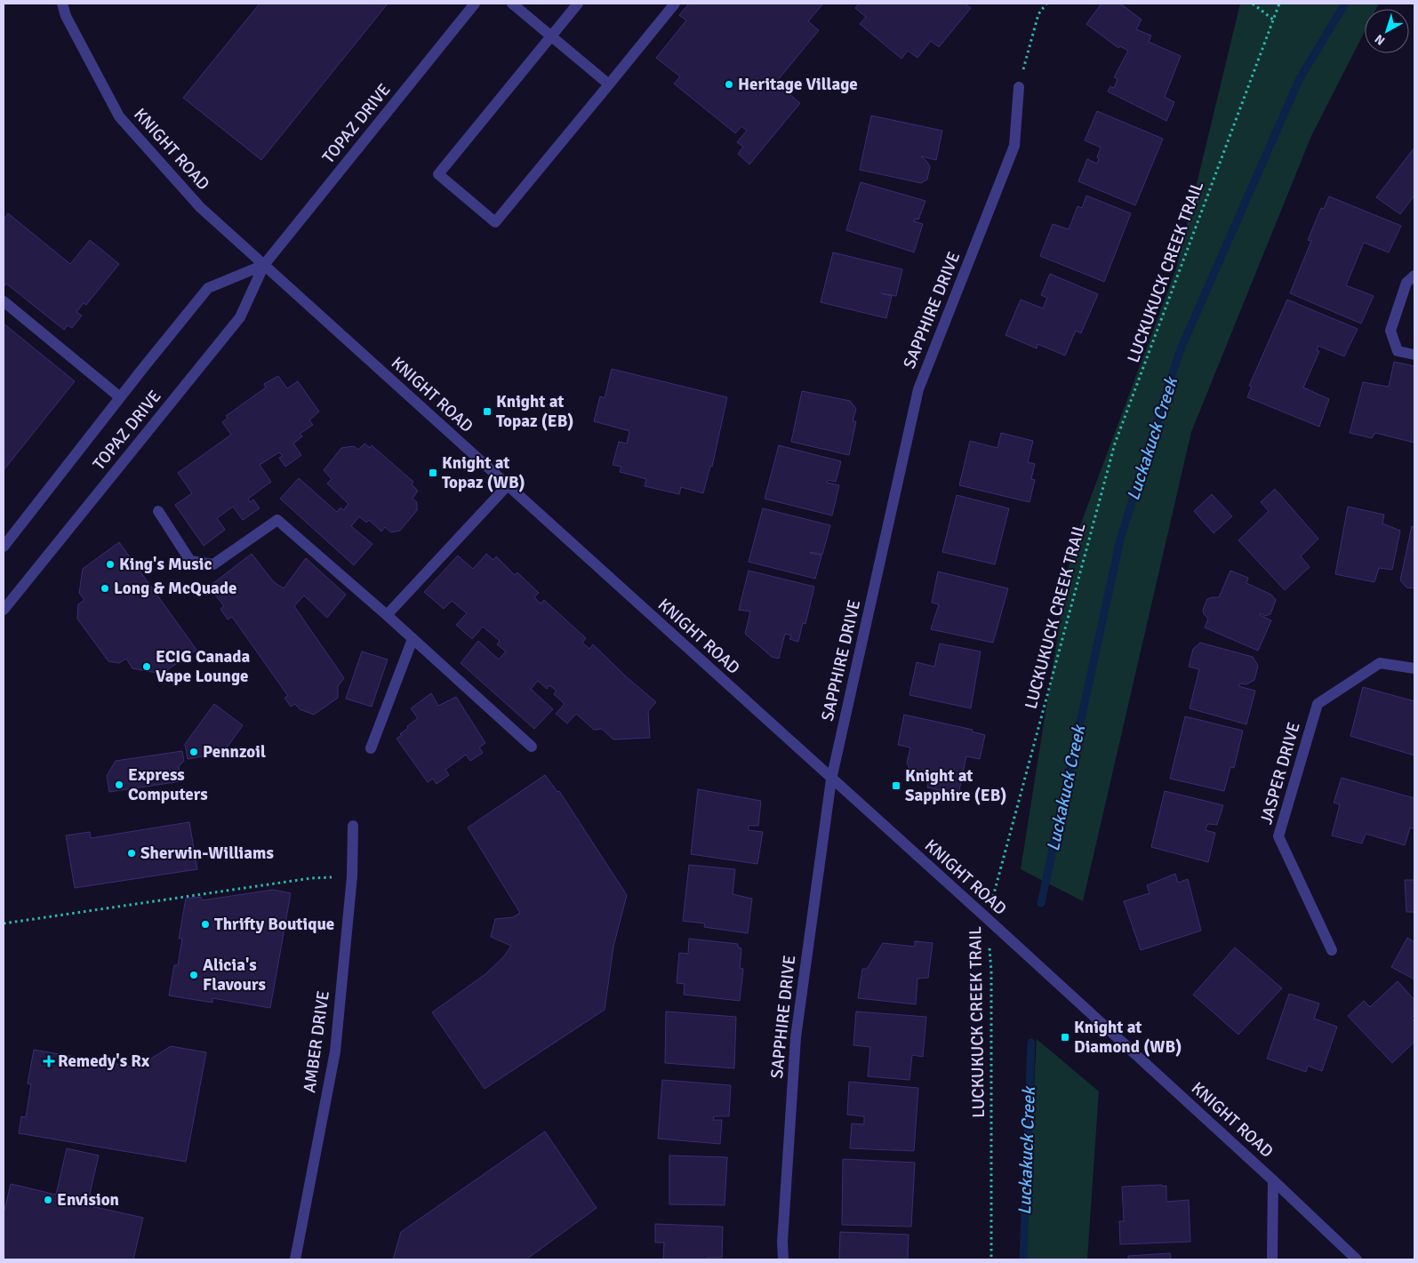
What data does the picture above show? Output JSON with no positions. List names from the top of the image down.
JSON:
{
  "streets": {
    "street": [
      "TOPAZ DRIVE",
      "KNIGHT ROAD",
      "SAPPHIRE DRIVE",
      "JASPER DRIVE",
      "AMBER DRIVE"
    ],
    "path": ["LUCKUKUCK CREEK TRAIL"]
  },
  "crossings": [
    ["TOPAZ DRIVE", "KNIGHT ROAD"],
    ["KNIGHT ROAD", "LUCKUKUCK CREEK TRAIL"],
    ["KNIGHT ROAD", "SAPPHIRE DRIVE"]
  ],
  "water": ["Luckakuck Creek"],
  "places": {
    "other": [
      "Heritage Village",
      "King's Music",
      "Long & McQuade",
      "ECIG Canada Vape Lounge",
      "Pennzoil",
      "Express Computers",
      "Sherwin-Williams",
      "Thrifty Boutique",
      "Alicia's Flavours",
      "Envision"
    ],
    "transit": [
      "Knight at Topaz (EB)",
      "Knight at Topaz (WB)",
      "Knight at Sapphire (EB)",
      "Knight at Diamond (WB)"
    ],
    "health": ["Remedy's Rx"]
  },
  "north": "bottom left"
}
